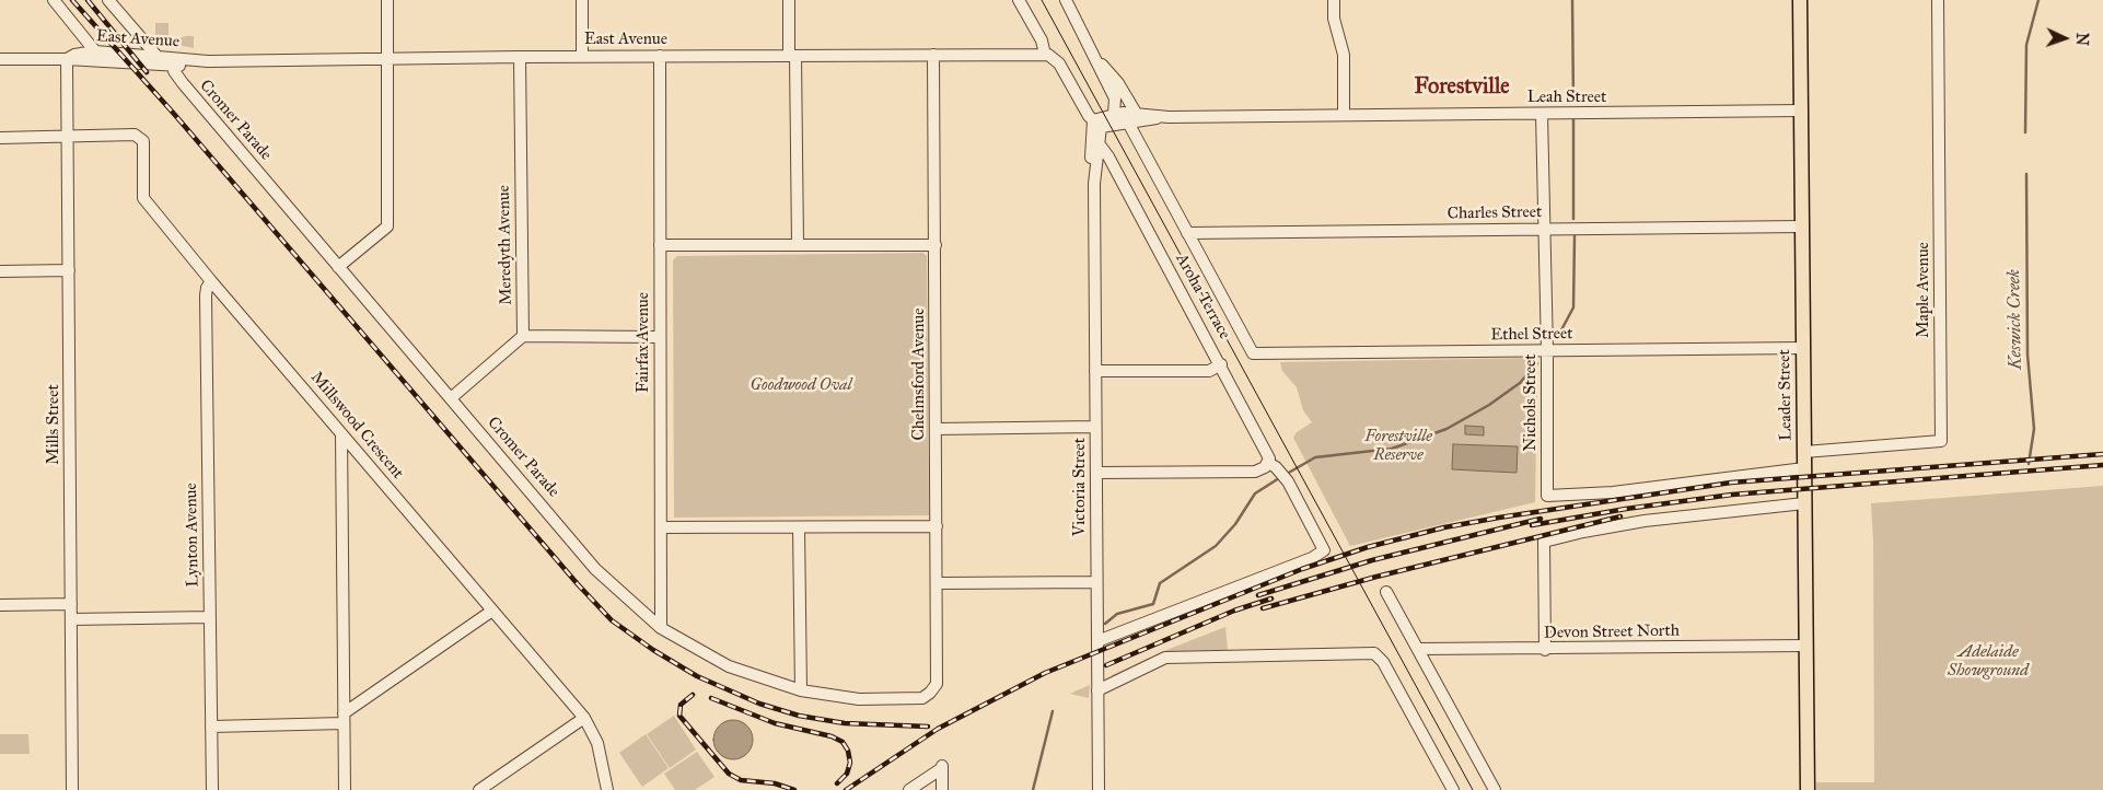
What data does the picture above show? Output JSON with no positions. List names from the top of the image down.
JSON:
{
  "streets": {
    "main road": ["Leader Street"],
    "street": [
      "East Avenue",
      "Leah Street",
      "Cromer Parade",
      "Charles Street",
      "Meredyth Avenue",
      "Maple Avenue",
      "Aroha Terrace",
      "Ethel Street",
      "Fairfax Avenue",
      "Chelmsford Avenue",
      "Nichols Street",
      "Mills Street",
      "Millswood Crescent",
      "Victoria Street",
      "Lynton Avenue",
      "Devon Street North"
    ]
  },
  "crossings": [
    ["East Avenue", "Cromer Parade"],
    ["East Avenue", "Meredyth Avenue"],
    ["East Avenue", "Fairfax Avenue"],
    ["East Avenue", "Chelmsford Avenue"],
    ["East Avenue", "Mills Street"],
    ["Leah Street", "Leader Street"],
    ["Leah Street", "Nichols Street"],
    ["Leah Street", "Victoria Street"],
    ["Cromer Parade", "Fairfax Avenue"],
    ["Cromer Parade", "Chelmsford Avenue"],
    ["Charles Street", "Ethel Street"],
    ["Charles Street", "Leader Street"],
    ["Charles Street", "Nichols Street"],
    ["Maple Avenue", "Leader Street"],
    ["Aroha Terrace", "Victoria Street"],
    ["Ethel Street", "Leader Street"],
    ["Ethel Street", "Nichols Street"],
    ["Leader Street", "Nichols Street"],
    ["Leader Street", "Devon Street North"],
    ["Mills Street", "Millswood Crescent"],
    ["Millswood Crescent", "Lynton Avenue"]
  ],
  "districts": ["Forestville"],
  "water": ["Keswick Creek"],
  "parks": ["Goodwood Oval", "Forestville Reserve", "Adelaide Showground"],
  "north": "right"
}
